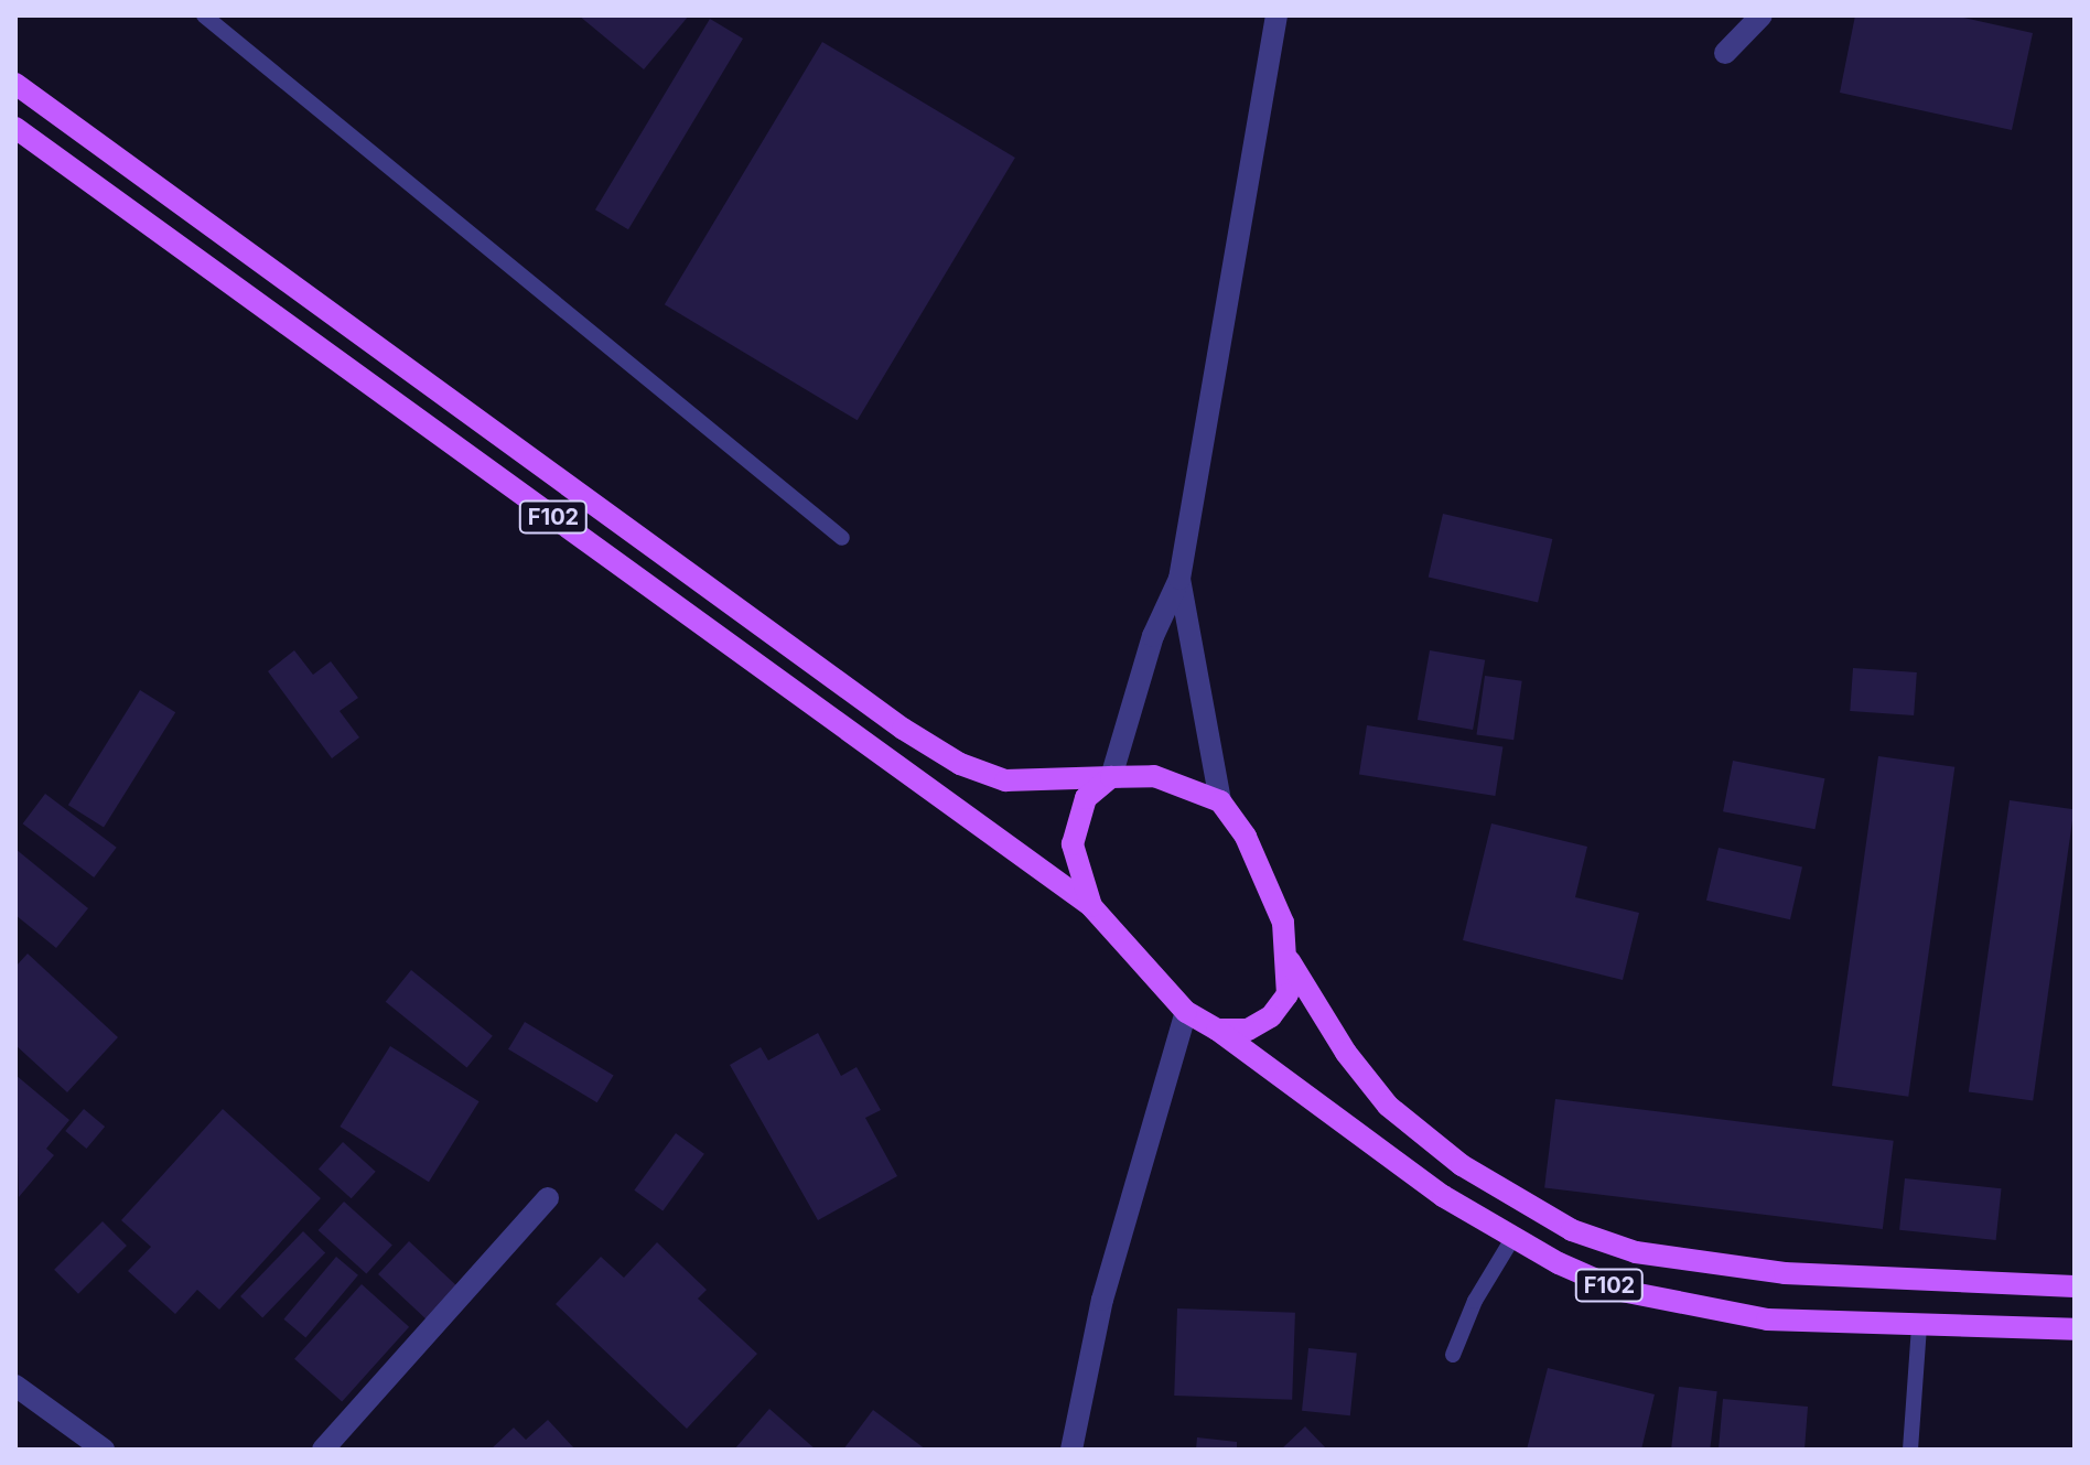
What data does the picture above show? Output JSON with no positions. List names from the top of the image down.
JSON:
{
  "streets": {
    "main road": ["F102"]
  }
}
